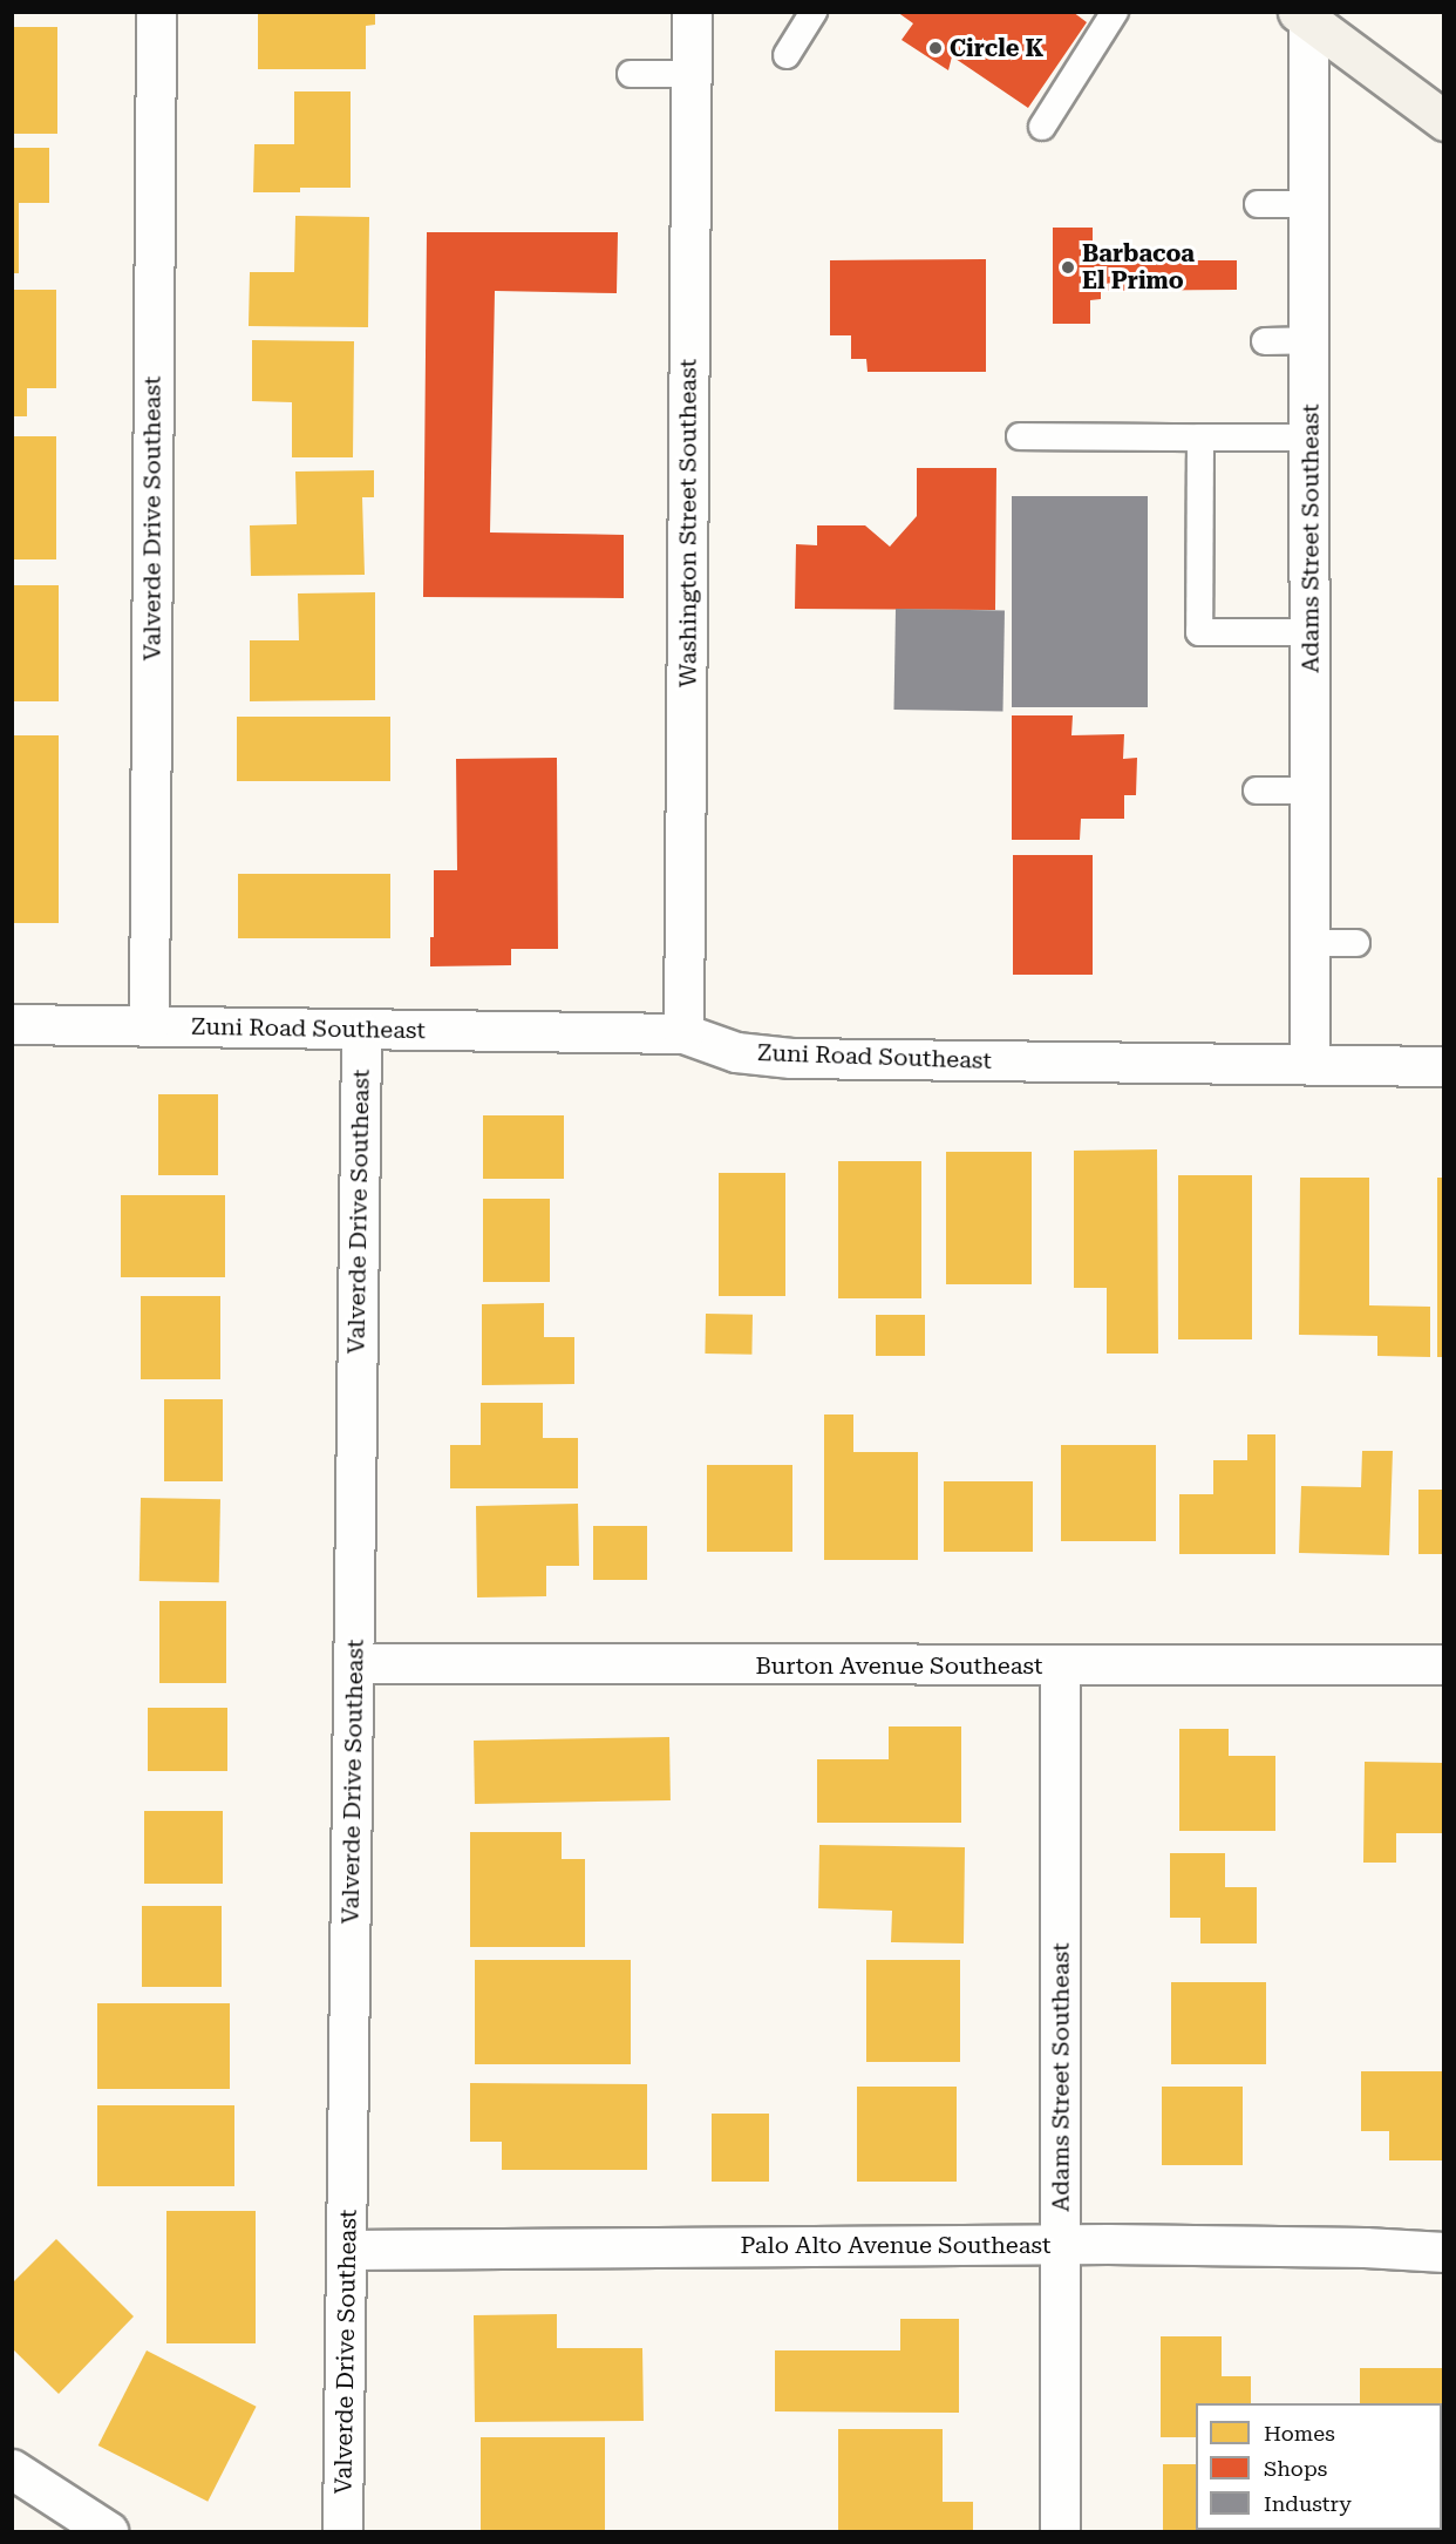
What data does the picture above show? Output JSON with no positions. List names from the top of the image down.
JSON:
{
  "streets": {
    "street": [
      "Valverde Drive Southeast",
      "Washington Street Southeast",
      "Adams Street Southeast",
      "Zuni Road Southeast",
      "Burton Avenue Southeast",
      "Palo Alto Avenue Southeast"
    ]
  },
  "crossings": [
    ["Valverde Drive Southeast", "Zuni Road Southeast"],
    ["Valverde Drive Southeast", "Burton Avenue Southeast"],
    ["Valverde Drive Southeast", "Palo Alto Avenue Southeast"],
    ["Washington Street Southeast", "Zuni Road Southeast"],
    ["Adams Street Southeast", "Zuni Road Southeast"],
    ["Adams Street Southeast", "Burton Avenue Southeast"],
    ["Adams Street Southeast", "Palo Alto Avenue Southeast"]
  ],
  "places": ["Circle K", "Barbacoa El Primo"],
  "legend": ["Homes", "Shops", "Industry"]
}
